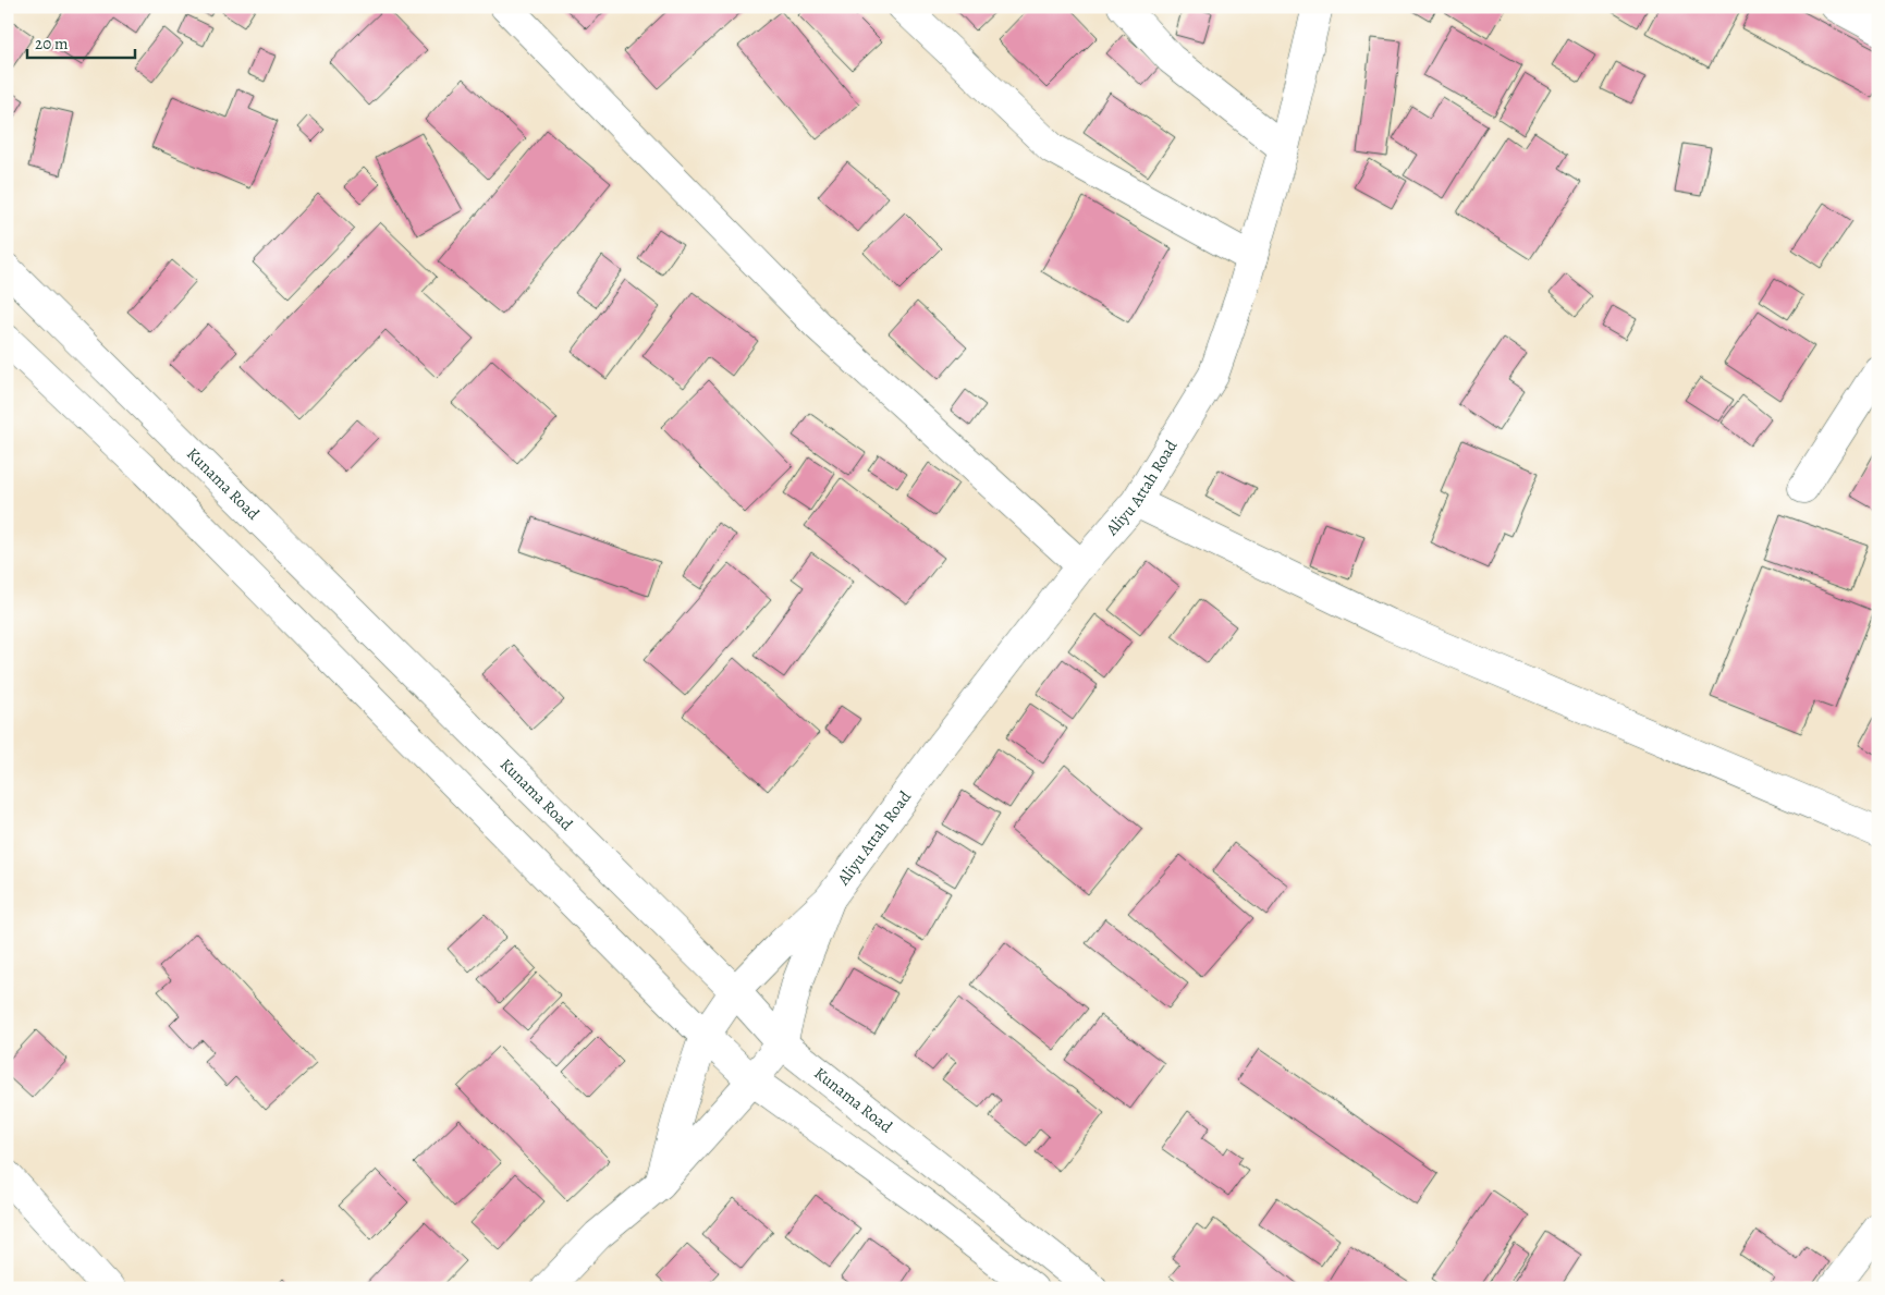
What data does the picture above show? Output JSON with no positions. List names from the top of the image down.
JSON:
{
  "streets": {
    "street": ["Kunama Road", "Aliyu Attah Road"]
  },
  "crossings": [
    ["Kunama Road", "Aliyu Attah Road"]
  ],
  "scale_bar": "20 m"
}
